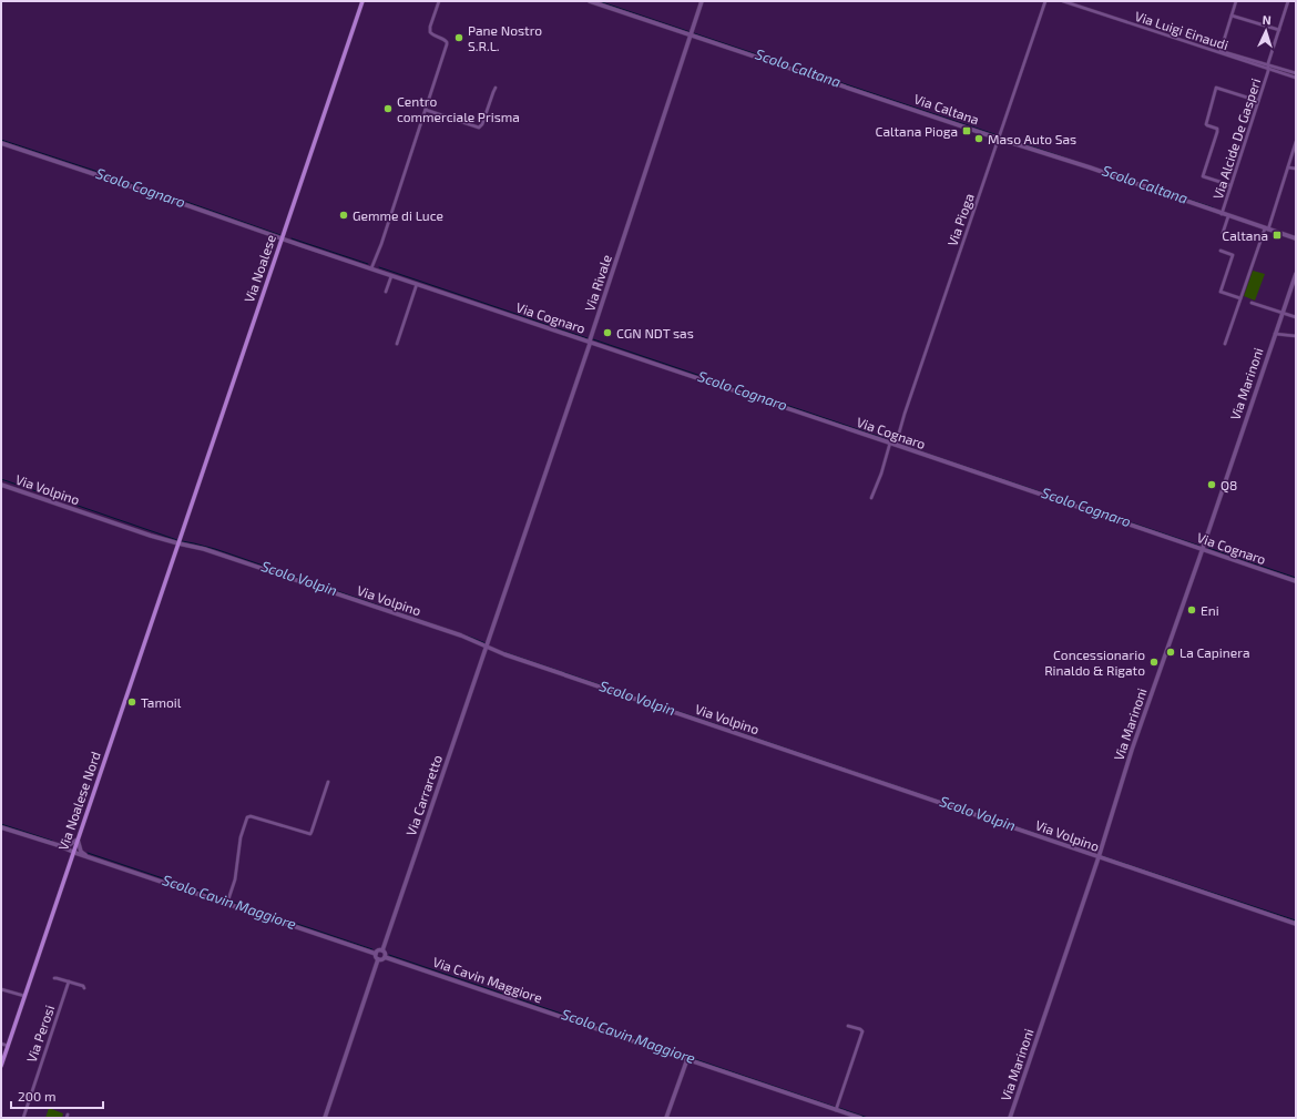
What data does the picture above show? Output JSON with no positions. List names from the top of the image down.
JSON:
{
  "streets": {
    "main road": ["Via Noalese", "Via Noalese Nord"],
    "street": [
      "Via Luigi Einaudi",
      "Via Caltana",
      "Via Alcide De Gasperi",
      "Via Pioga",
      "Via Rivale",
      "Via Cognaro",
      "Via Marinoni",
      "Via Volpino",
      "Via Carraretto",
      "Via Cavin Maggiore",
      "Via Perosi"
    ]
  },
  "crossings": [
    ["Via Luigi Einaudi", "Via Alcide De Gasperi"],
    ["Via Caltana", "Via Alcide De Gasperi"],
    ["Via Caltana", "Via Pioga"],
    ["Via Caltana", "Via Rivale"],
    ["Via Pioga", "Via Cognaro"],
    ["Via Noalese", "Via Cognaro"],
    ["Via Noalese", "Via Volpino"],
    ["Via Noalese", "Via Noalese Nord"],
    ["Via Rivale", "Via Cognaro"],
    ["Via Rivale", "Via Volpino"],
    ["Via Rivale", "Via Carraretto"],
    ["Via Cognaro", "Via Marinoni"],
    ["Via Marinoni", "Via Volpino"],
    ["Via Volpino", "Via Carraretto"],
    ["Via Volpino", "Via Noalese Nord"],
    ["Via Carraretto", "Via Cavin Maggiore"]
  ],
  "water": [
    "Scolo Caltana",
    "Scolo Cognaro",
    "Scolo Volpin",
    "Scolo Cavin Maggiore"
  ],
  "places": {
    "other": [
      "Pane Nostro S.R.L.",
      "Centro commerciale Prisma",
      "Maso Auto Sas",
      "Gemme di Luce",
      "CGN NDT sas",
      "Q8",
      "Eni",
      "La Capinera",
      "Concessionario Rinaldo & Rigato",
      "Tamoil"
    ],
    "transit": ["Caltana Pioga", "Caltana"]
  },
  "scale_bar": "200 m",
  "north": "top"
}
